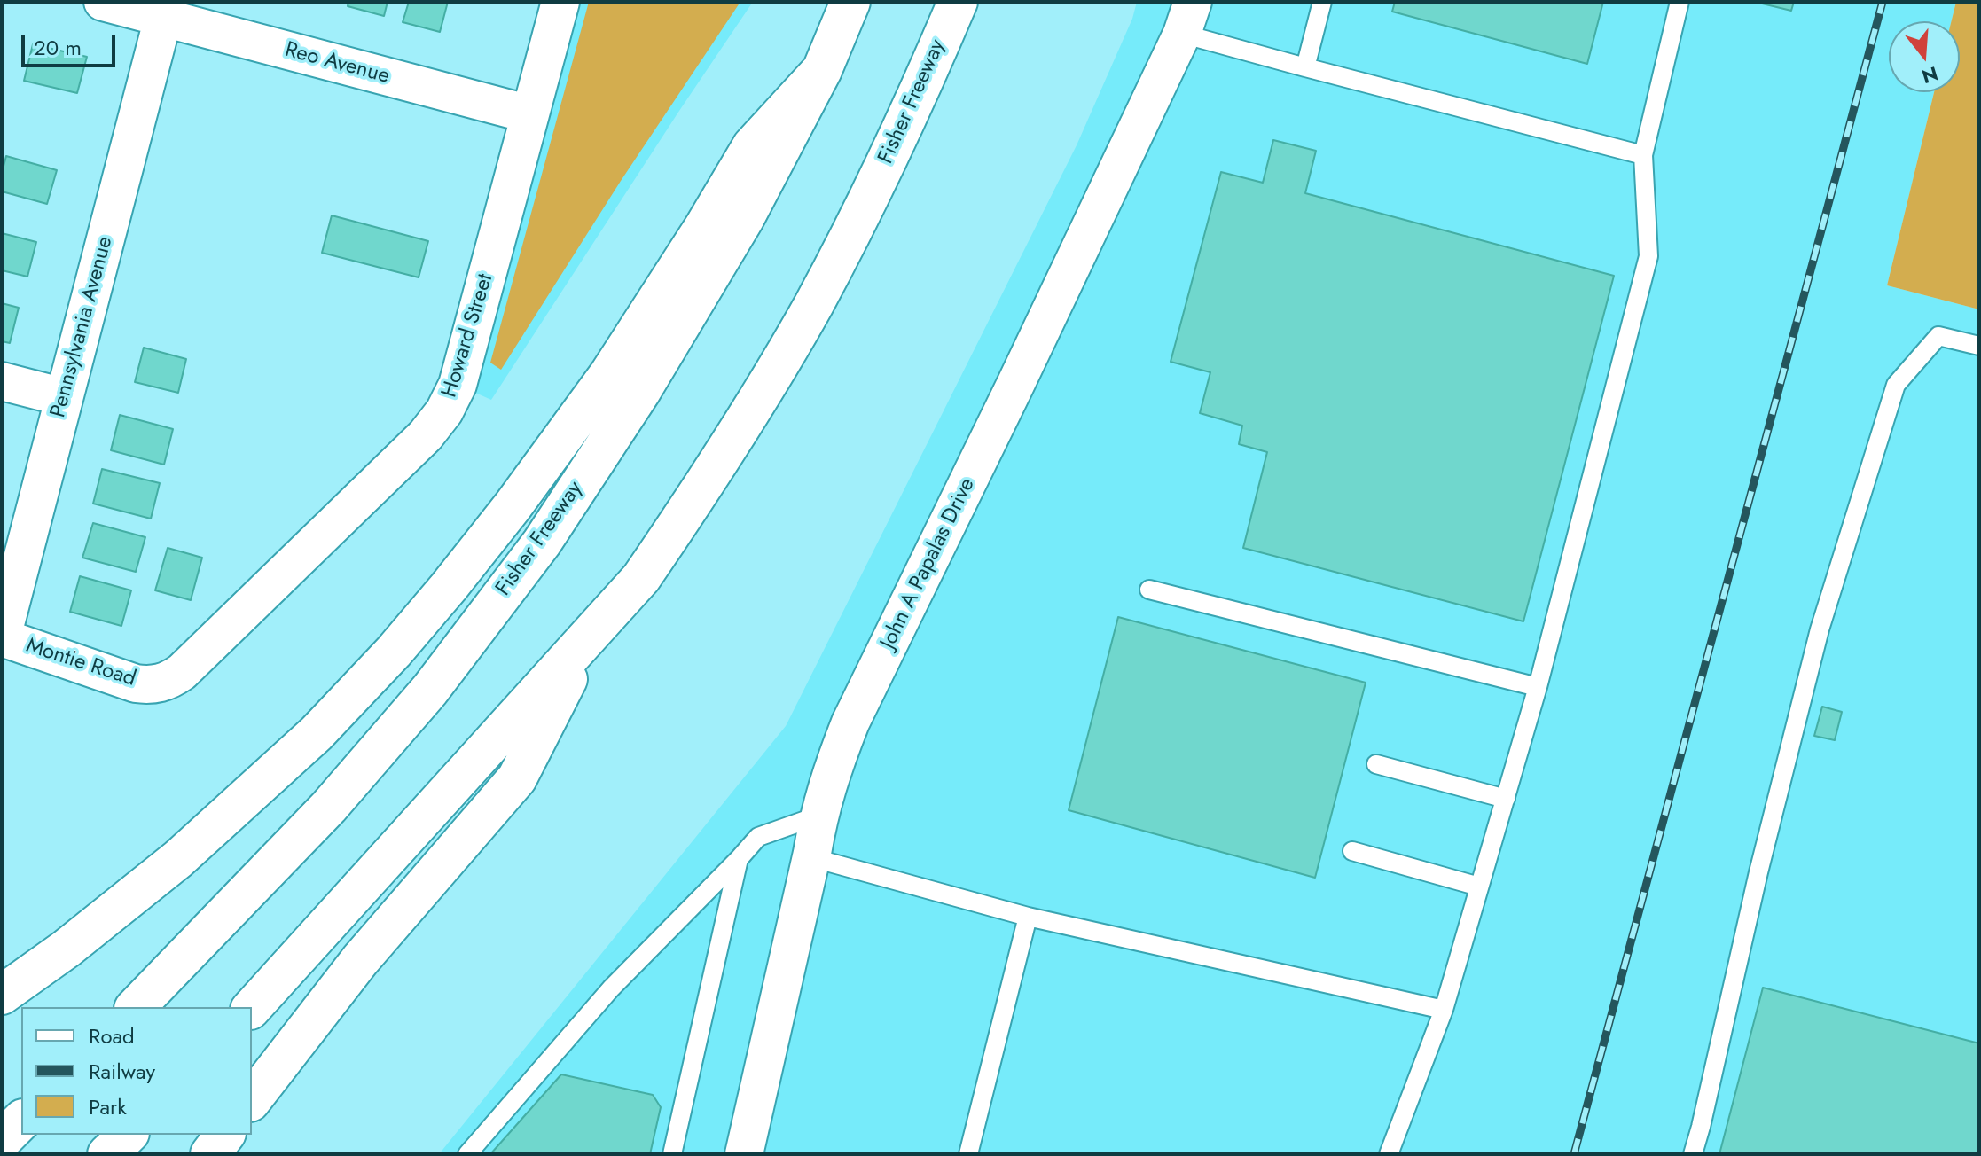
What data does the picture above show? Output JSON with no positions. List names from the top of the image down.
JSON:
{
  "streets": {
    "highway": ["Fisher Freeway"],
    "street": [
      "Reo Avenue",
      "Pennsylvania Avenue",
      "Howard Street",
      "John A Papalas Drive",
      "Montie Road"
    ]
  },
  "crossings": [
    ["Reo Avenue", "Pennsylvania Avenue"],
    ["Reo Avenue", "Howard Street"],
    ["Pennsylvania Avenue", "Montie Road"],
    ["Howard Street", "Montie Road"]
  ],
  "legend": ["Road", "Railway", "Park"],
  "scale_bar": "20 m",
  "north": "bottom"
}
